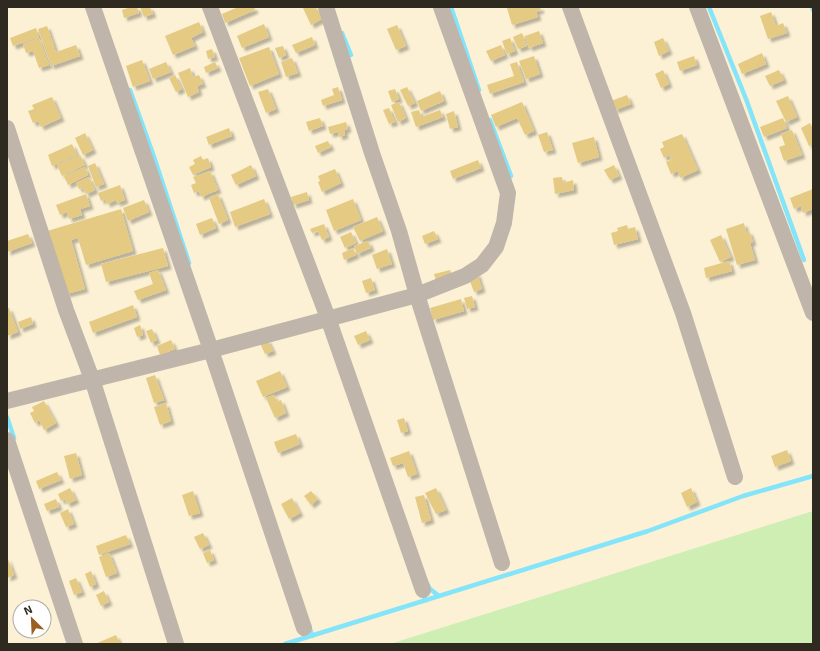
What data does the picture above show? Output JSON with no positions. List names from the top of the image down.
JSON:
{
  "north": "top left"
}
